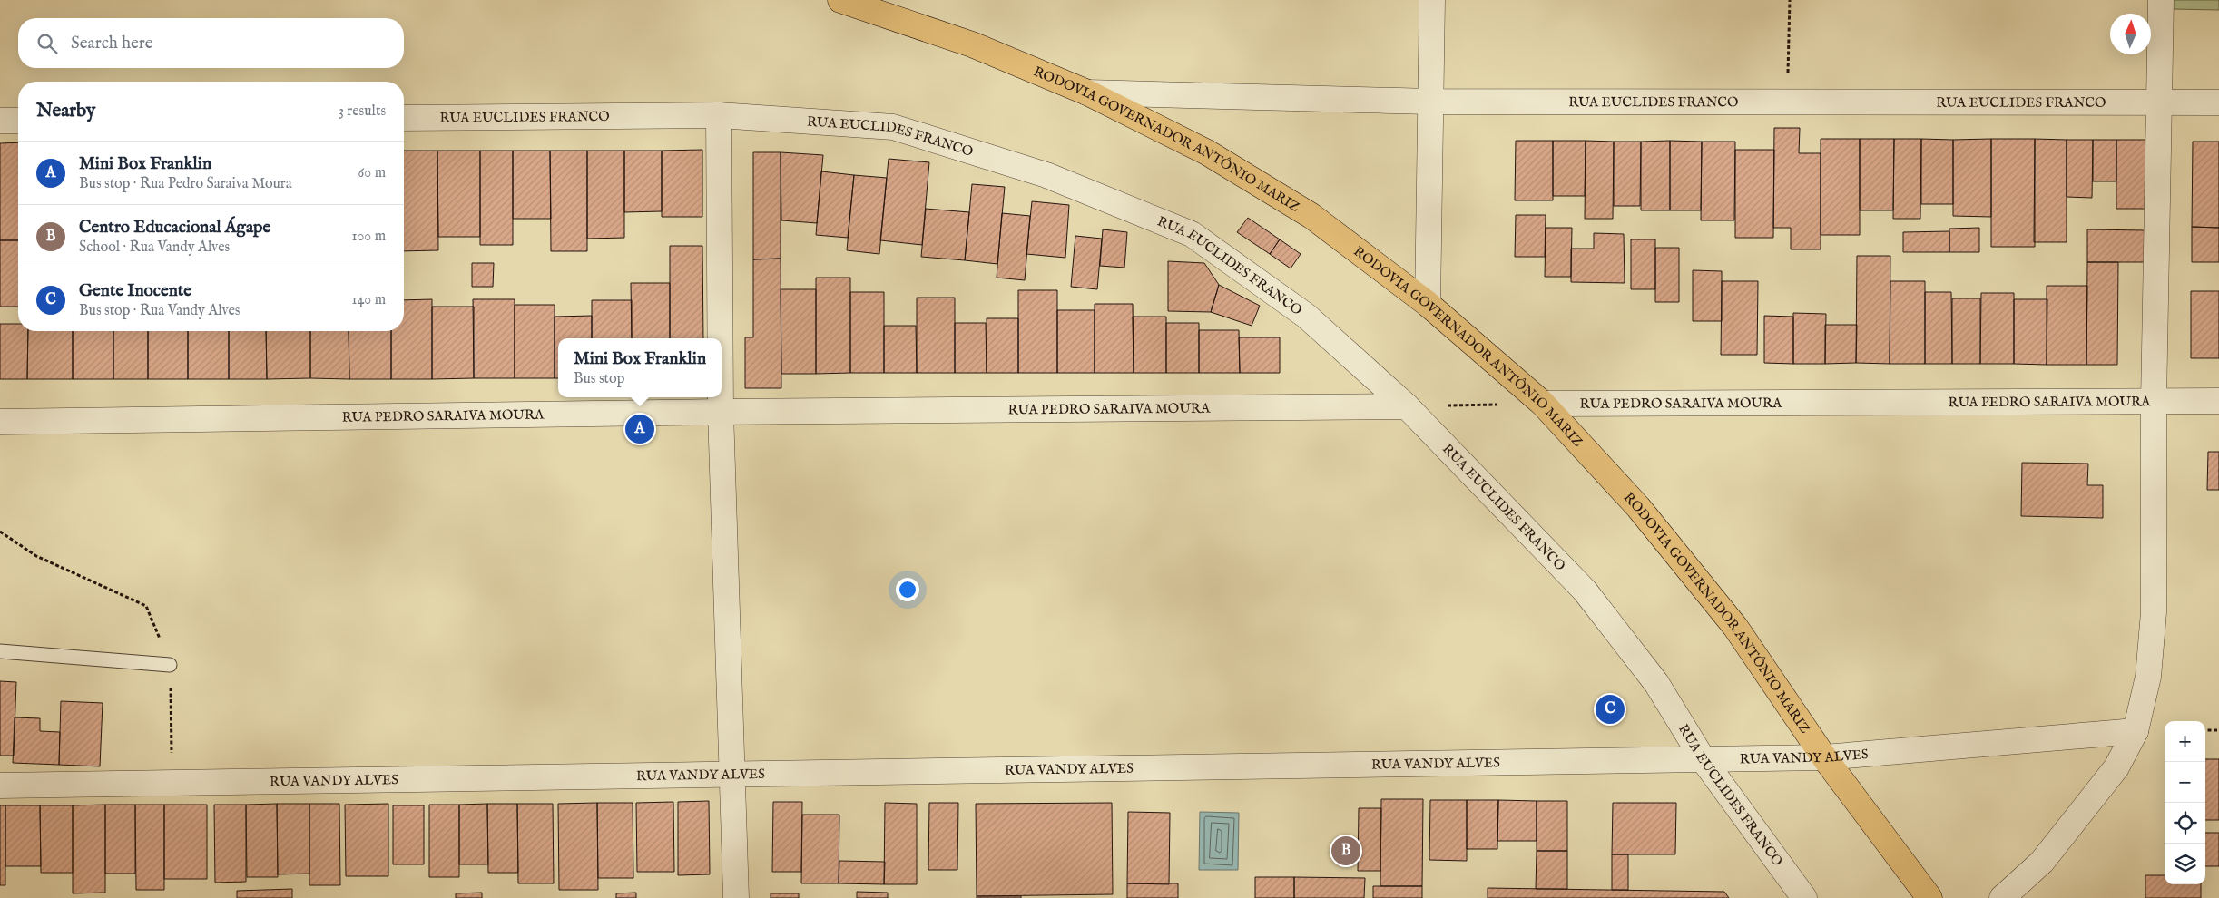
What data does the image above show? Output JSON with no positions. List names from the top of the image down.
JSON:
{
  "streets": {
    "highway": ["RODOVIA GOVERNADOR ANTÔNIO MARIZ"],
    "street": ["RUA EUCLIDES FRANCO", "RUA PEDRO SARAIVA MOURA", "RUA VANDY ALVES"]
  },
  "crossings": [
    ["RUA EUCLIDES FRANCO", "RODOVIA GOVERNADOR ANTÔNIO MARIZ"],
    ["RUA EUCLIDES FRANCO", "RUA PEDRO SARAIVA MOURA"],
    ["RUA EUCLIDES FRANCO", "RUA VANDY ALVES"],
    ["RODOVIA GOVERNADOR ANTÔNIO MARIZ", "RUA PEDRO SARAIVA MOURA"],
    ["RODOVIA GOVERNADOR ANTÔNIO MARIZ", "RUA VANDY ALVES"]
  ],
  "north": "top",
  "page": {
    "search": "Search here",
    "heading": ["Nearby", "3 results"],
    "list": [
      {
        "mark": "A",
        "name": "Mini Box Franklin",
        "note": "Bus stop · Rua Pedro Saraiva Moura",
        "value": "60 m"
      },
      {
        "mark": "B",
        "name": "Centro Educacional Ágape",
        "note": "School · Rua Vandy Alves",
        "value": "100 m"
      },
      {
        "mark": "C",
        "name": "Gente Inocente",
        "note": "Bus stop · Rua Vandy Alves",
        "value": "140 m"
      }
    ],
    "popup": ["Mini Box Franklin", "Bus stop"],
    "pins": ["A", "C", "B"],
    "map_buttons": ["+", "−"]
  }
}
